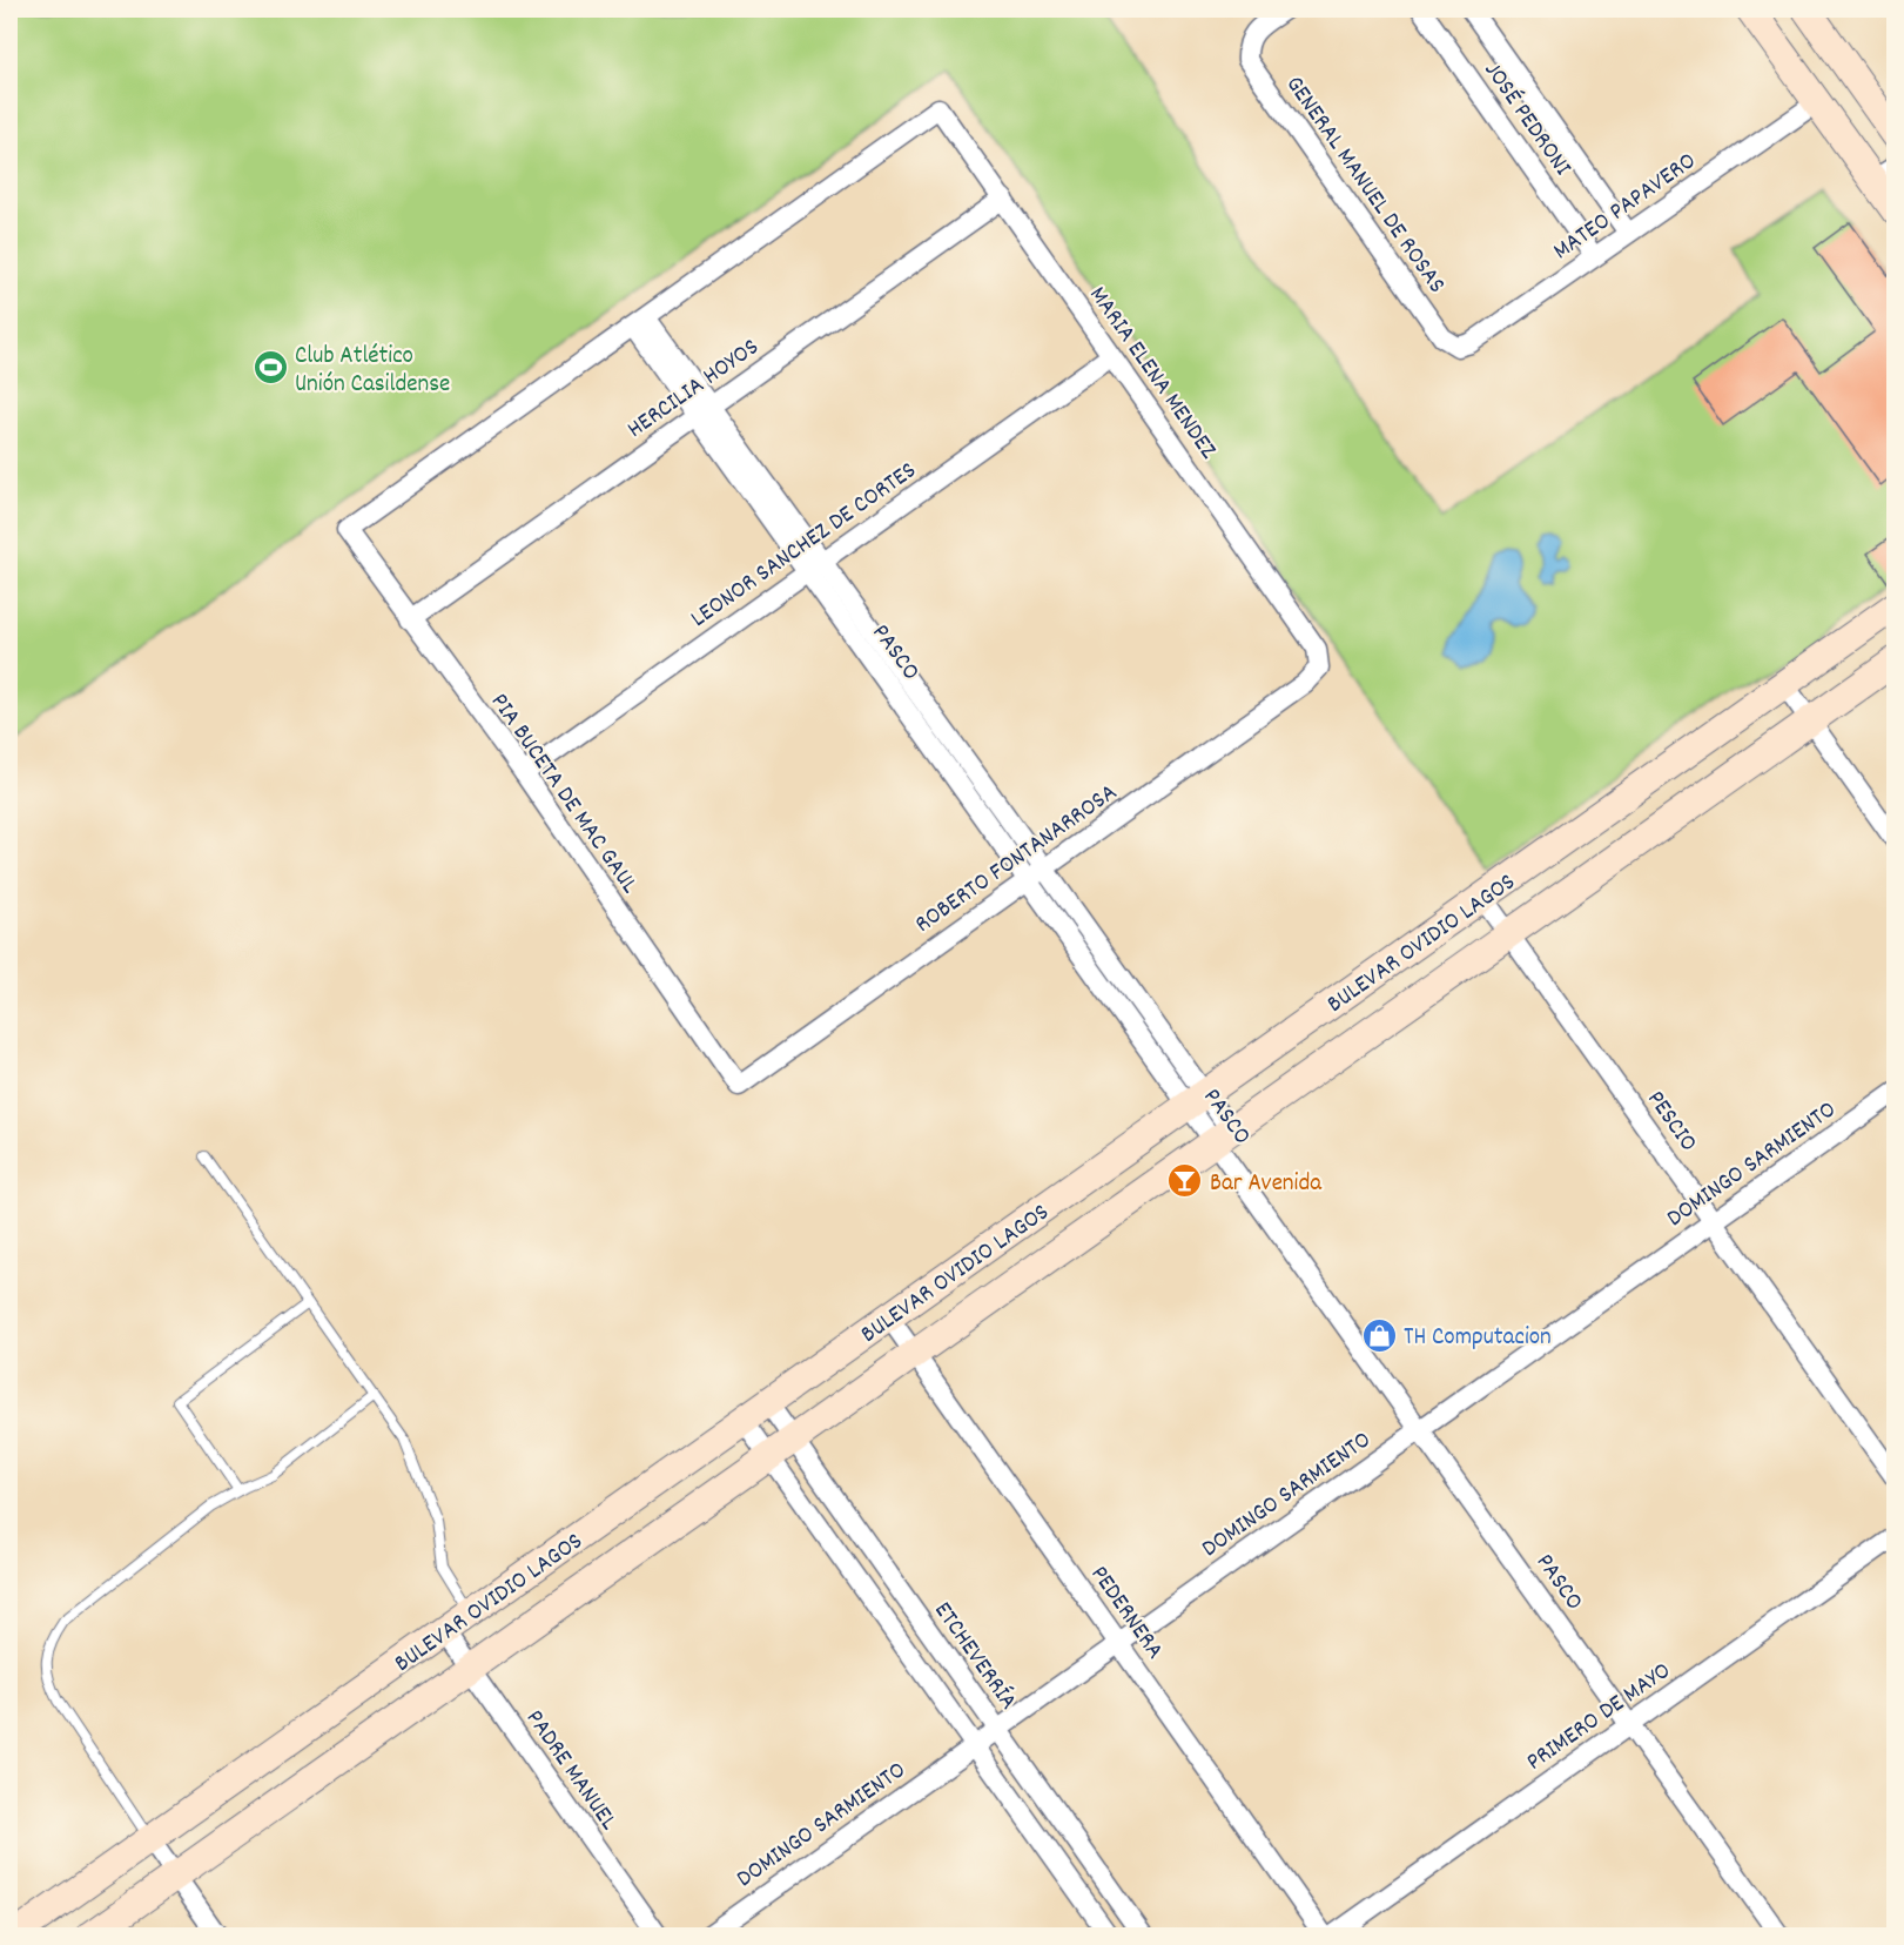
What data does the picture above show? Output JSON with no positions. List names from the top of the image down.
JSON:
{
  "streets": {
    "main road": ["BULEVAR OVIDIO LAGOS"],
    "street": [
      "JOSÉ PEDRONI",
      "GENERAL MANUEL DE ROSAS",
      "MATEO PAPAVERO",
      "MARIA ELENA MENDEZ",
      "HERCILIA HOYOS",
      "LEONOR SANCHEZ DE CORTES",
      "PASCO",
      "PIA BUCETA DE MAC GAUL",
      "ROBERTO FONTANARROSA",
      "PESCIO",
      "DOMINGO SARMIENTO",
      "PEDERNERA",
      "ETCHEVERRÍA",
      "PRIMERO DE MAYO",
      "PADRE MANUEL"
    ]
  },
  "crossings": [
    ["JOSÉ PEDRONI", "MATEO PAPAVERO"],
    ["GENERAL MANUEL DE ROSAS", "MATEO PAPAVERO"],
    ["MARIA ELENA MENDEZ", "HERCILIA HOYOS"],
    ["MARIA ELENA MENDEZ", "LEONOR SANCHEZ DE CORTES"],
    ["MARIA ELENA MENDEZ", "PASCO"],
    ["MARIA ELENA MENDEZ", "PIA BUCETA DE MAC GAUL"],
    ["MARIA ELENA MENDEZ", "ROBERTO FONTANARROSA"],
    ["HERCILIA HOYOS", "PASCO"],
    ["HERCILIA HOYOS", "PIA BUCETA DE MAC GAUL"],
    ["LEONOR SANCHEZ DE CORTES", "PASCO"],
    ["LEONOR SANCHEZ DE CORTES", "PIA BUCETA DE MAC GAUL"],
    ["PASCO", "PIA BUCETA DE MAC GAUL"],
    ["PASCO", "ROBERTO FONTANARROSA"],
    ["PASCO", "BULEVAR OVIDIO LAGOS"],
    ["PASCO", "DOMINGO SARMIENTO"],
    ["PASCO", "PRIMERO DE MAYO"],
    ["PIA BUCETA DE MAC GAUL", "ROBERTO FONTANARROSA"],
    ["BULEVAR OVIDIO LAGOS", "PESCIO"],
    ["BULEVAR OVIDIO LAGOS", "PEDERNERA"],
    ["BULEVAR OVIDIO LAGOS", "ETCHEVERRÍA"],
    ["BULEVAR OVIDIO LAGOS", "PADRE MANUEL"],
    ["PESCIO", "DOMINGO SARMIENTO"],
    ["DOMINGO SARMIENTO", "PEDERNERA"],
    ["DOMINGO SARMIENTO", "ETCHEVERRÍA"],
    ["PEDERNERA", "PRIMERO DE MAYO"]
  ],
  "places": {
    "sports": ["Club Atlético Unión Casildense"],
    "bar": ["Bar Avenida"],
    "shop": ["TH Computacion"]
  }
}
